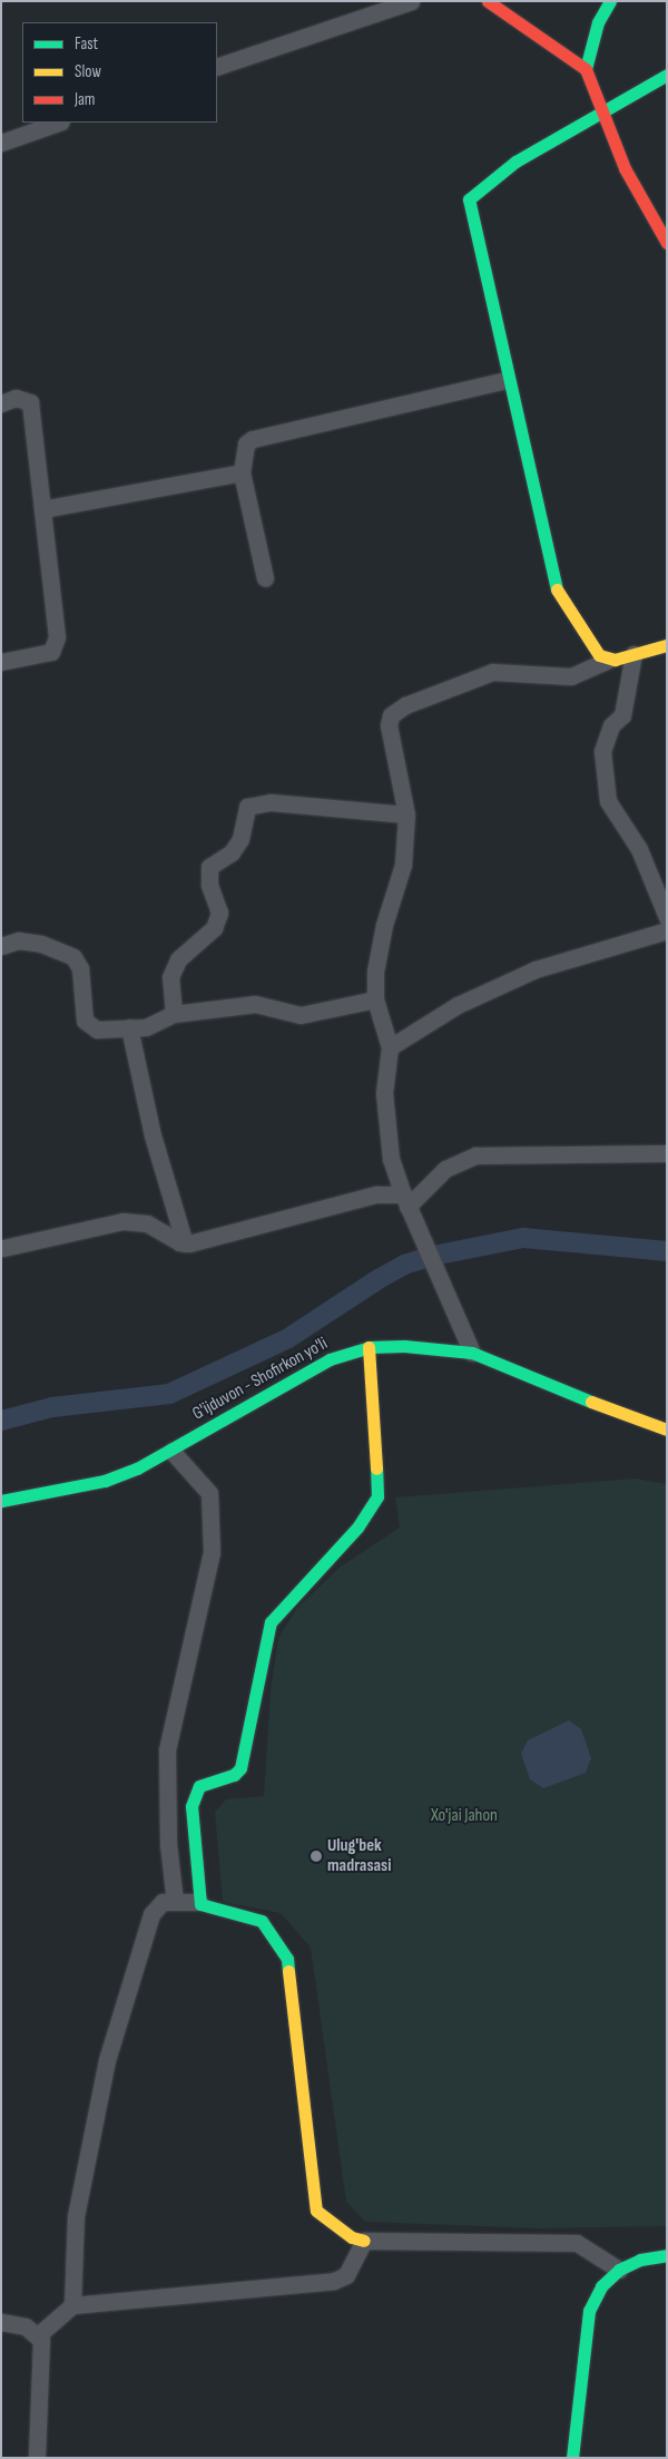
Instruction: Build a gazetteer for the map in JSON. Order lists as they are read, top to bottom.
{
  "streets": {
    "street": ["G'ijduvon - Shofirkon yo'li"]
  },
  "parks": ["Xo'jai Jahon"],
  "places": ["Ulug'bek madrasasi"],
  "legend": ["Fast", "Slow", "Jam"]
}
